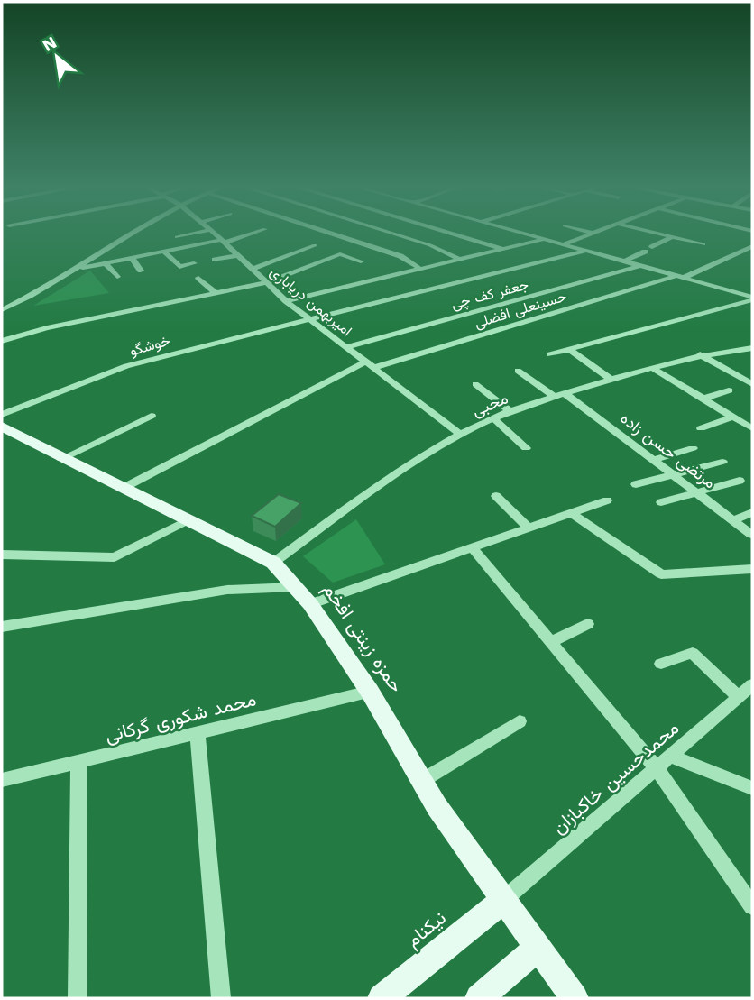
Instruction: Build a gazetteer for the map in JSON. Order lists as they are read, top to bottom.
{
  "streets": {
    "main road": ["حمزه زینتی افخم", "نیکنام"],
    "street": [
      "جعفر کف چی",
      "امیربهمن دریاباری",
      "حسینعلی افضلی",
      "خوشگو",
      "محبی",
      "مرتضی حسن زاده",
      "محمد شکوری گرکانی",
      "محمدحسین خاکبازان"
    ]
  },
  "crossings": [
    ["جعفر کف چی", "امیربهمن دریاباری"],
    ["امیربهمن دریاباری", "حسینعلی افضلی"],
    ["امیربهمن دریاباری", "خوشگو"],
    ["امیربهمن دریاباری", "محبی"],
    ["محبی", "مرتضی حسن زاده"],
    ["محبی", "حمزه زینتی افخم"],
    ["حمزه زینتی افخم", "محمد شکوری گرکانی"],
    ["حمزه زینتی افخم", "محمدحسین خاکبازان"],
    ["حمزه زینتی افخم", "نیکنام"],
    ["محمدحسین خاکبازان", "نیکنام"]
  ],
  "north": "top left"
}
